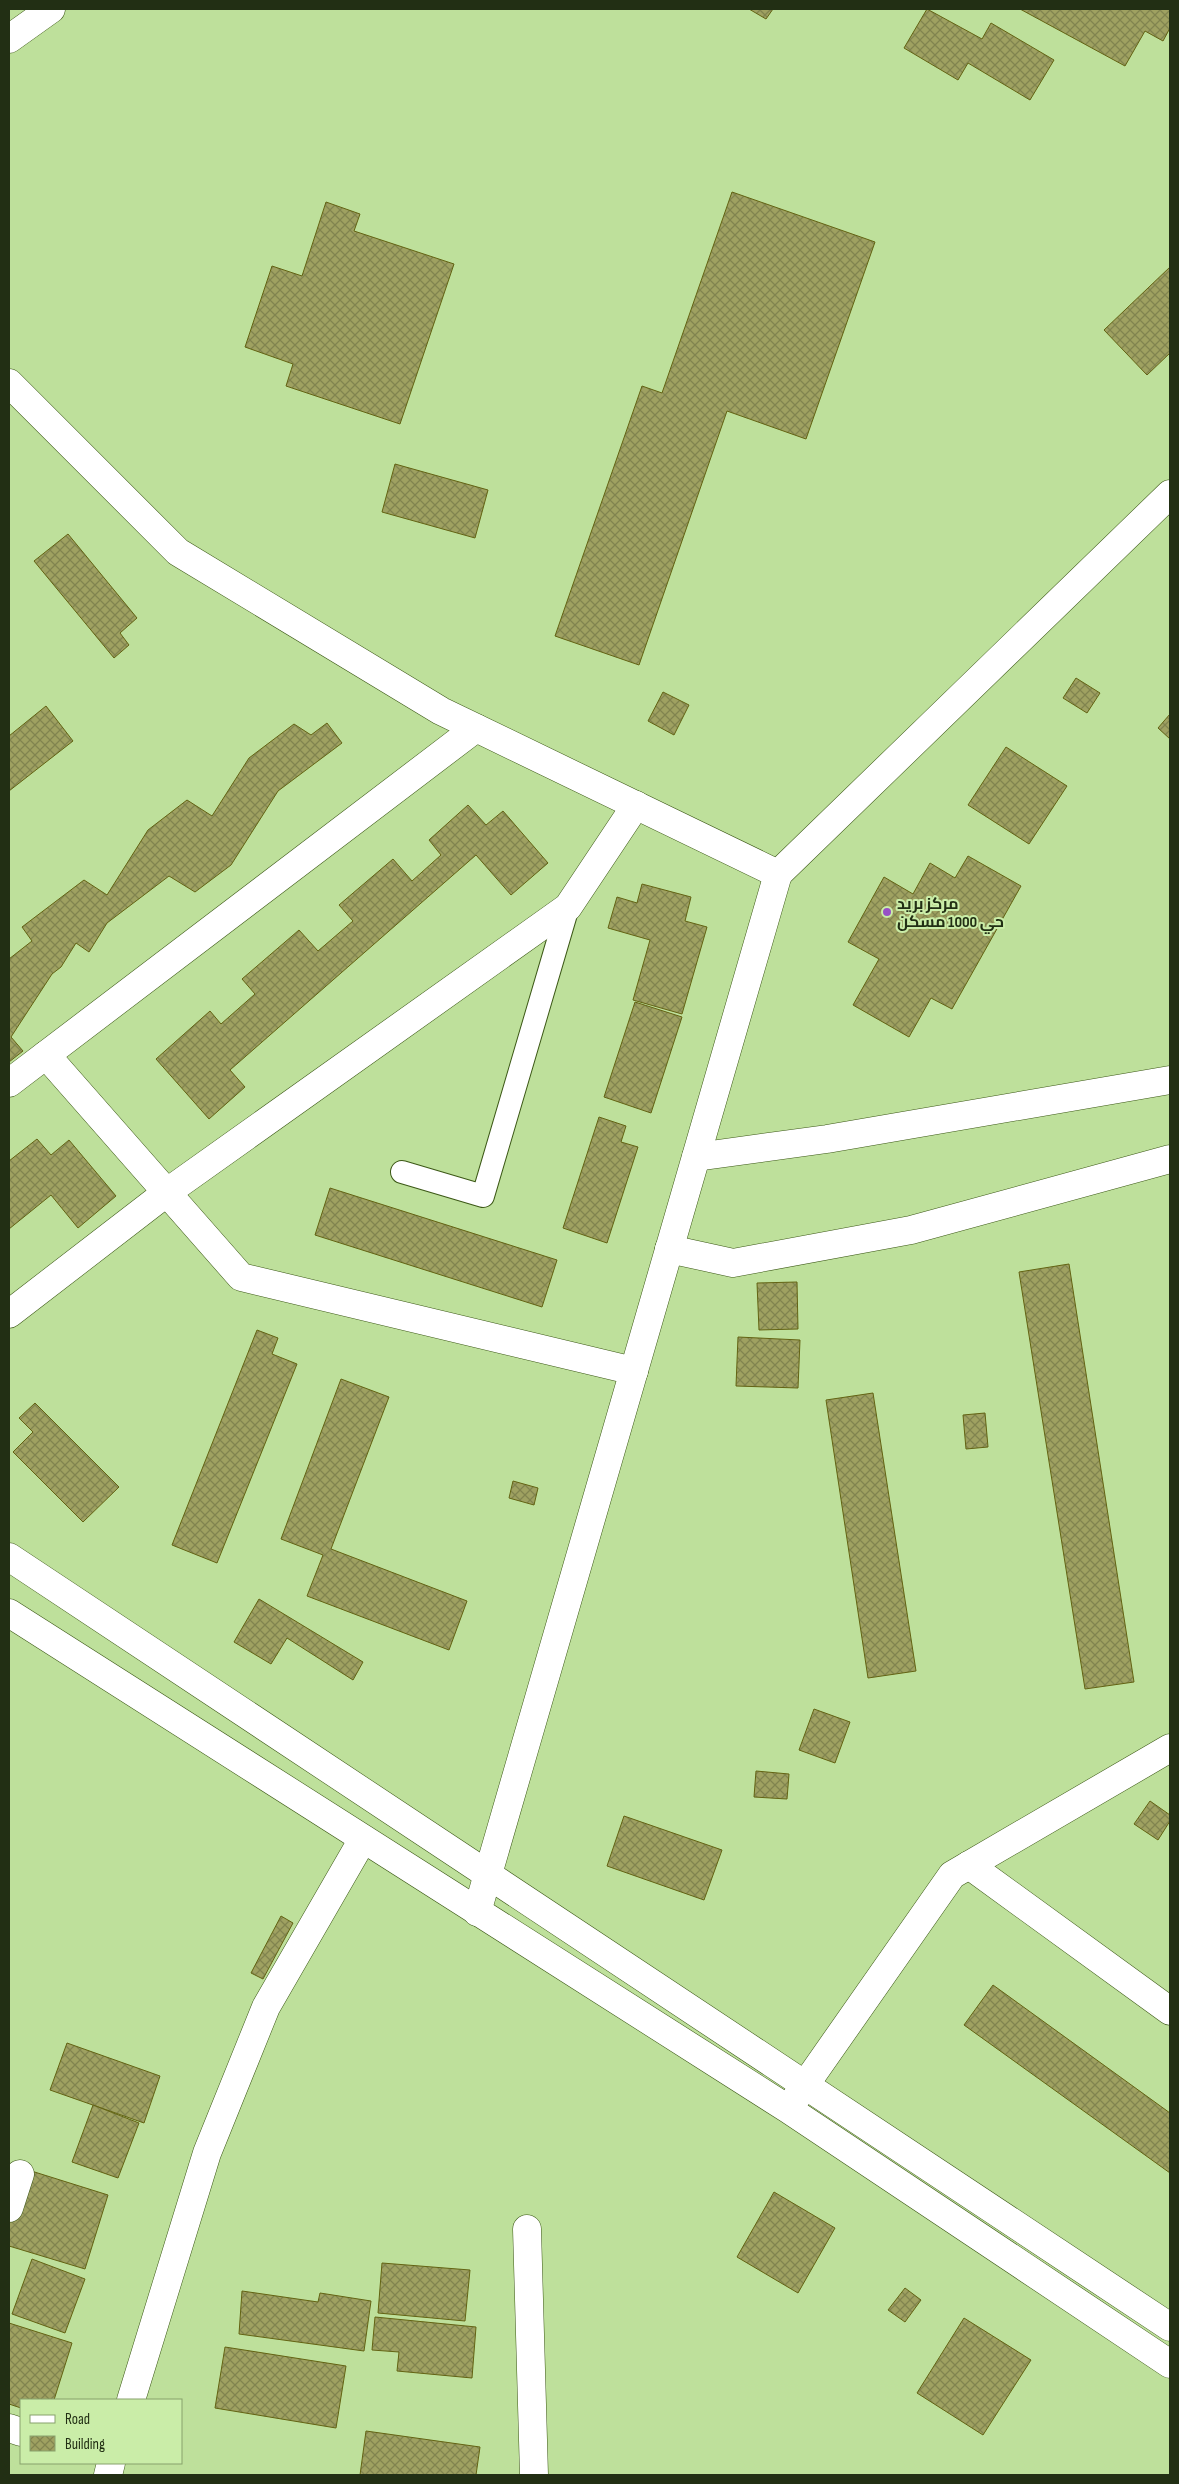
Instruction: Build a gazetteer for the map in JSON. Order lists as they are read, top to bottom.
{
  "places": ["مركز بريد حي 1000 مسكن"],
  "legend": ["Road", "Building"]
}
